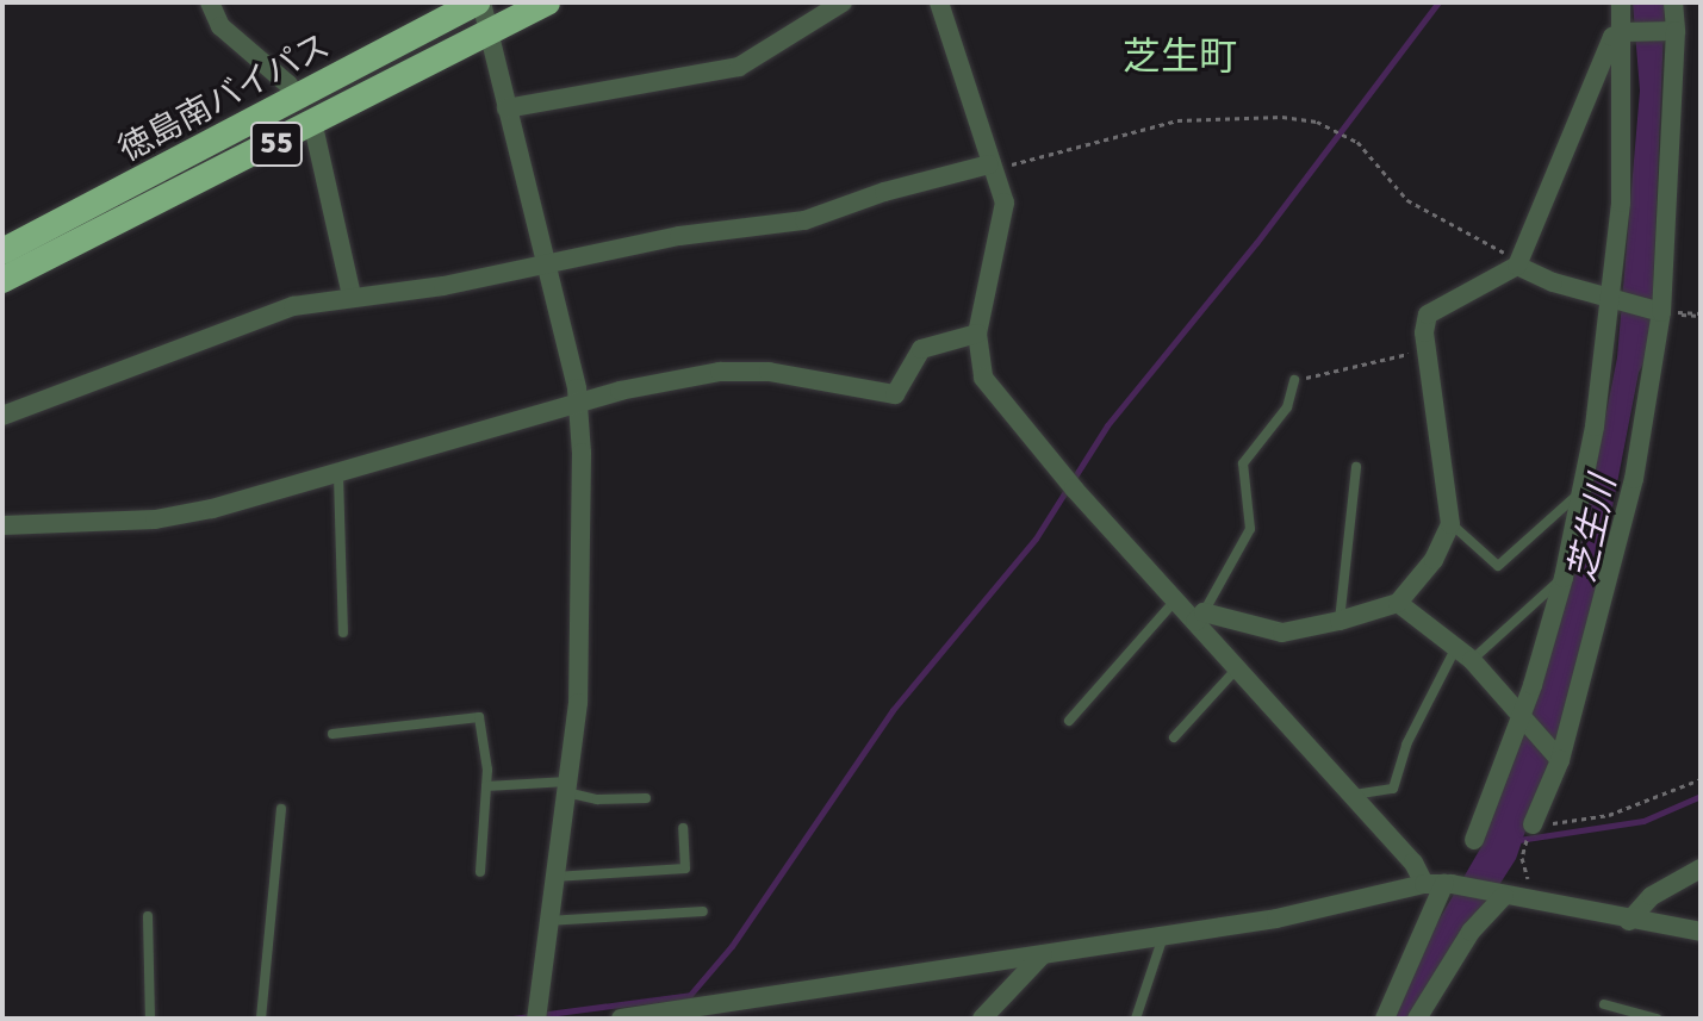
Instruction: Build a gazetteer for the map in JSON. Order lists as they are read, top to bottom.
{
  "streets": {
    "highway": ["徳島南バイパス", "55"]
  },
  "districts": ["芝生町"],
  "water": ["芝生川"]
}
